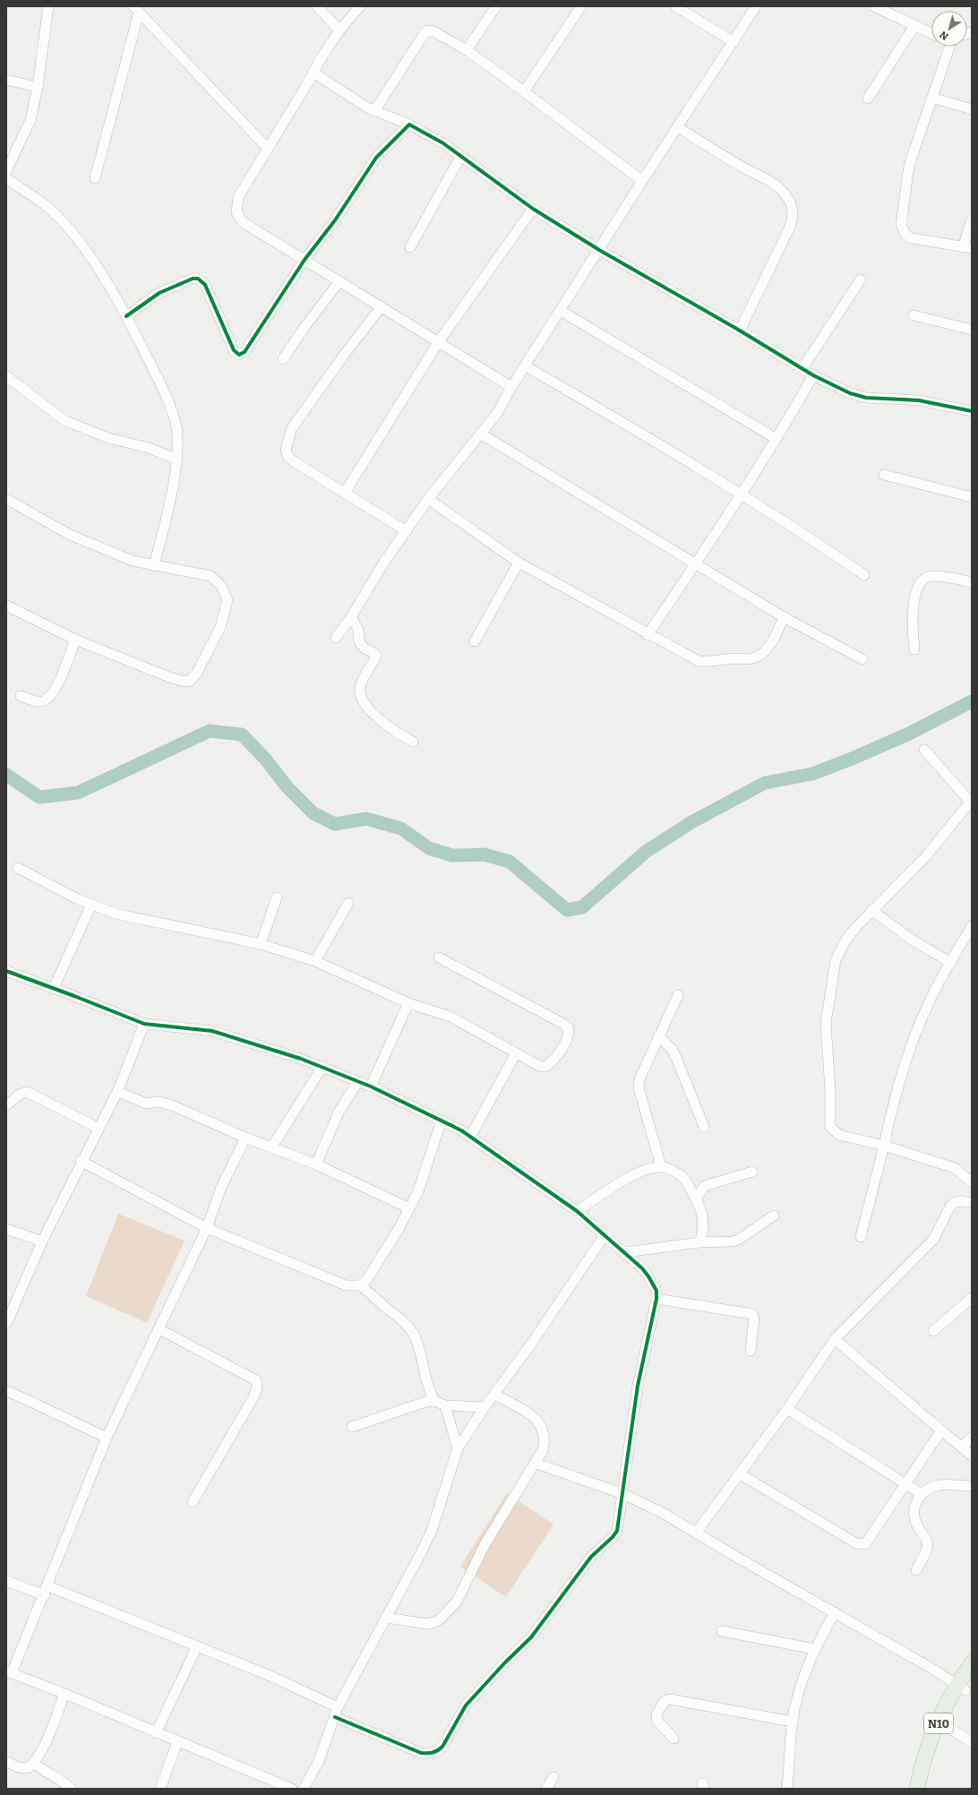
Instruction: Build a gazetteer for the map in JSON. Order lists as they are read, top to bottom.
{
  "streets": {
    "highway": ["N10"]
  },
  "north": "bottom left"
}
